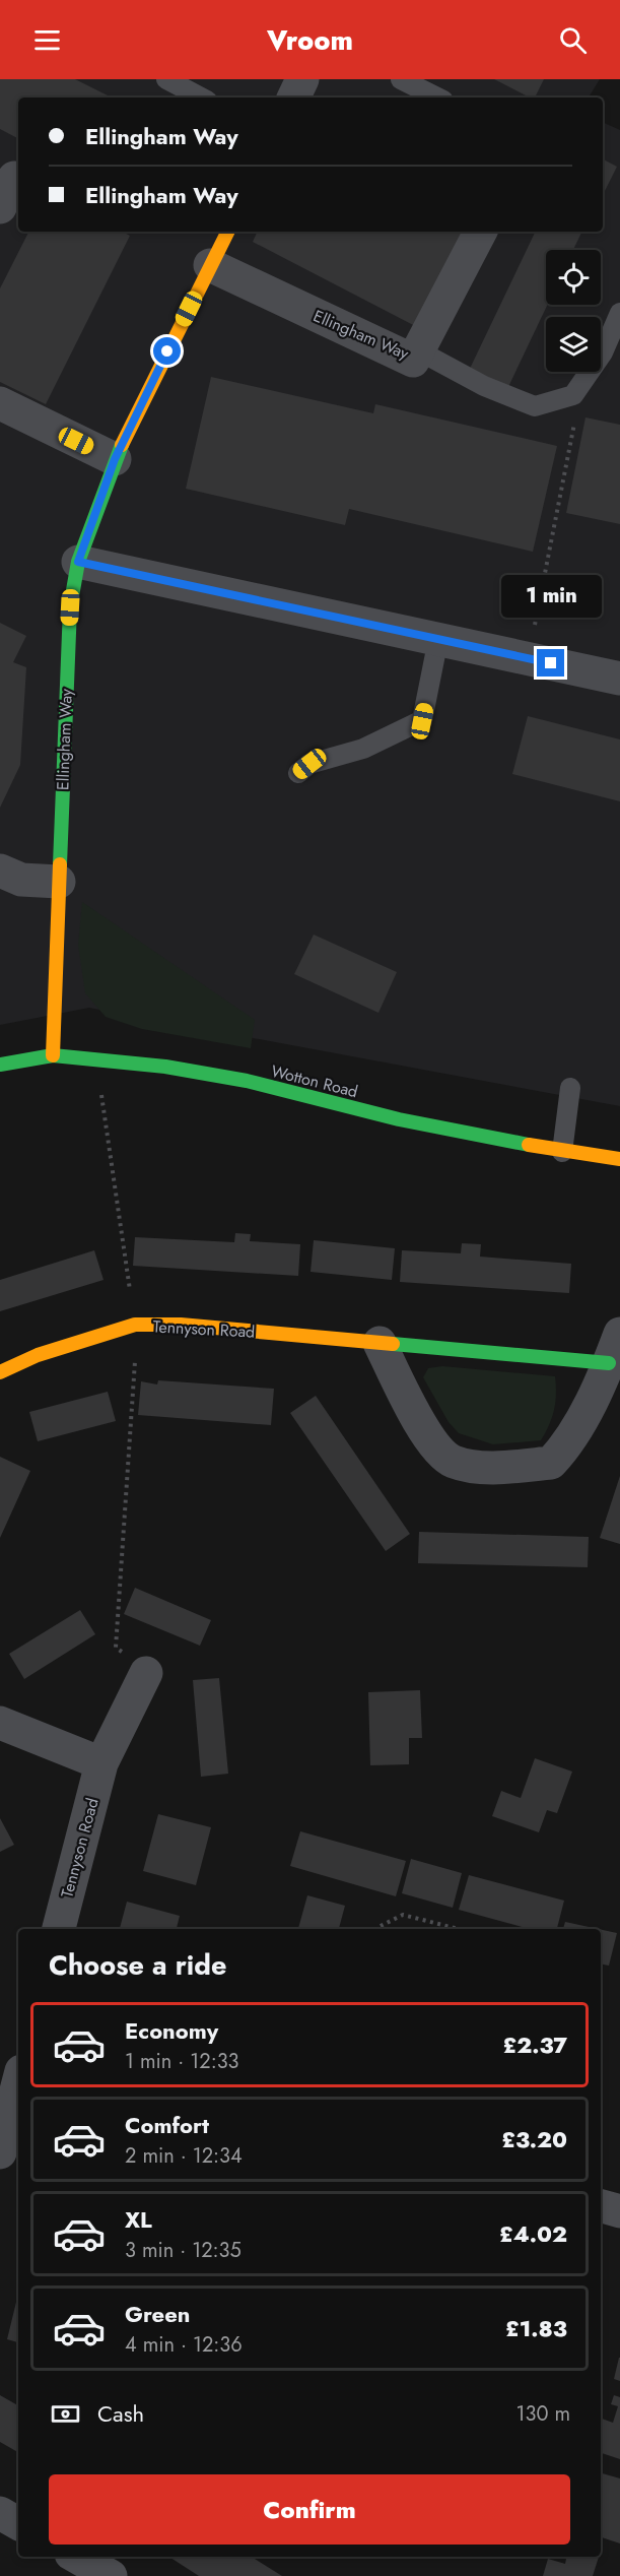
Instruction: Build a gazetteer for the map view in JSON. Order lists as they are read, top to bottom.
{
  "streets": {
    "street": ["Ellingham Way", "Wotton Road", "Tennyson Road"]
  },
  "crossings": [
    ["Ellingham Way", "Wotton Road"]
  ],
  "page": {
    "header": "Vroom",
    "banner": ["Ellingham Way", "Ellingham Way"],
    "bubble": "1 min",
    "heading": "Choose a ride",
    "list": [
      {
        "name": "Economy",
        "note": "1 min · 12:33",
        "value": "£2.37"
      },
      {
        "name": "Comfort",
        "note": "2 min · 12:34",
        "value": "£3.20"
      },
      {
        "name": "XL",
        "note": "3 min · 12:35",
        "value": "£4.02"
      },
      {
        "name": "Green",
        "note": "4 min · 12:36",
        "value": "£1.83"
      }
    ],
    "pay": ["Cash", "130 m"],
    "buttons": "Confirm"
  }
}
